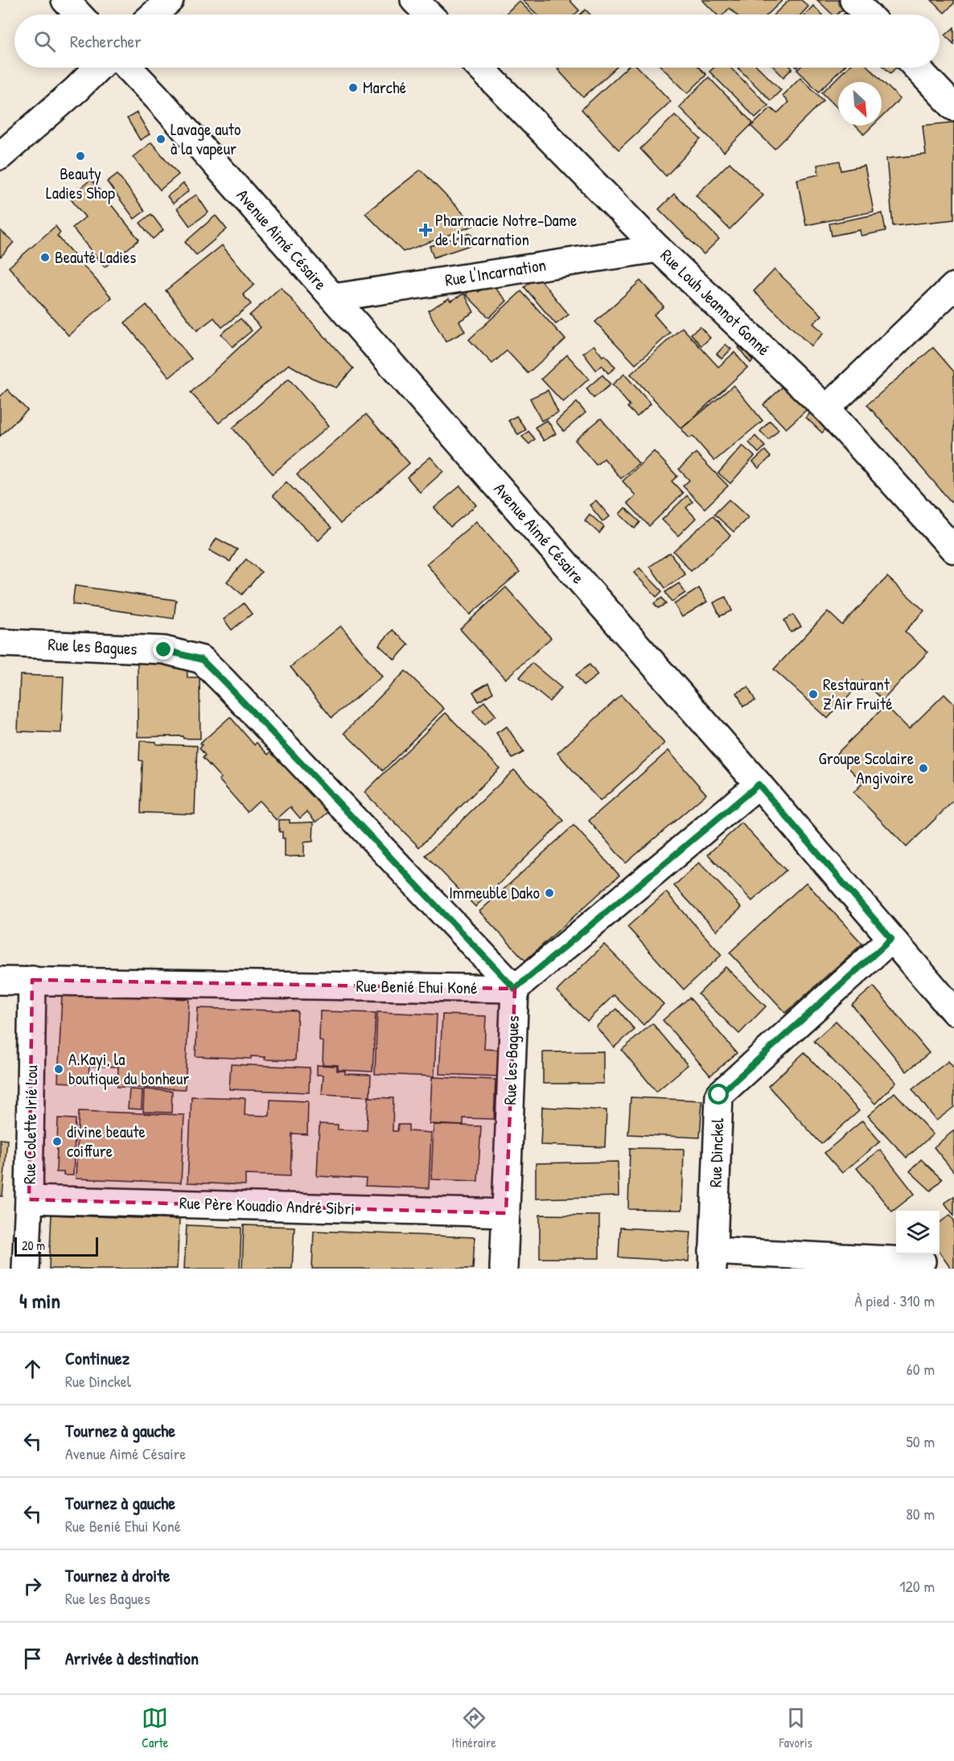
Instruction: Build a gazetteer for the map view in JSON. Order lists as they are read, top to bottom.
{
  "streets": {
    "street": [
      "Avenue Aimé Césaire",
      "Rue l'Incarnation",
      "Rue Louh Jeannot Gonné",
      "Rue les Bagues",
      "Rue Benié Ehui Koné",
      "Rue Colette Irié Lou",
      "Rue Dinckel",
      "Rue Père Kouadio André Sibri"
    ]
  },
  "crossings": [
    ["Avenue Aimé Césaire", "Rue l'Incarnation"],
    ["Avenue Aimé Césaire", "Rue Dinckel"],
    ["Rue l'Incarnation", "Rue Louh Jeannot Gonné"],
    ["Rue les Bagues", "Rue Benié Ehui Koné"],
    ["Rue les Bagues", "Rue Père Kouadio André Sibri"],
    ["Rue Benié Ehui Koné", "Rue Colette Irié Lou"],
    ["Rue Colette Irié Lou", "Rue Père Kouadio André Sibri"]
  ],
  "places": {
    "other": [
      "Marché",
      "Lavage auto à la vapeur",
      "Beauty Ladies Shop",
      "Beauté Ladies",
      "Restaurant Z'Air Fruité",
      "Groupe Scolaire Angivoire",
      "Immeuble Dako",
      "A.Kayi, la boutique du bonheur",
      "divine beaute coiffure"
    ],
    "health": ["Pharmacie Notre-Dame de l'Incarnation"]
  },
  "scale_bar": "20 m",
  "north": "bottom right",
  "page": {
    "search": "Rechercher",
    "scale": "20 m",
    "heading": ["4 min", "À pied · 310 m"],
    "list": [
      ["Continuez", "Rue Dinckel", "60 m"],
      ["Tournez à gauche", "Avenue Aimé Césaire", "50 m"],
      ["Tournez à gauche", "Rue Benié Ehui Koné", "80 m"],
      ["Tournez à droite", "Rue les Bagues", "120 m"],
      "Arrivée à destination"
    ],
    "nav": ["Carte", "Itinéraire", "Favoris"]
  }
}
